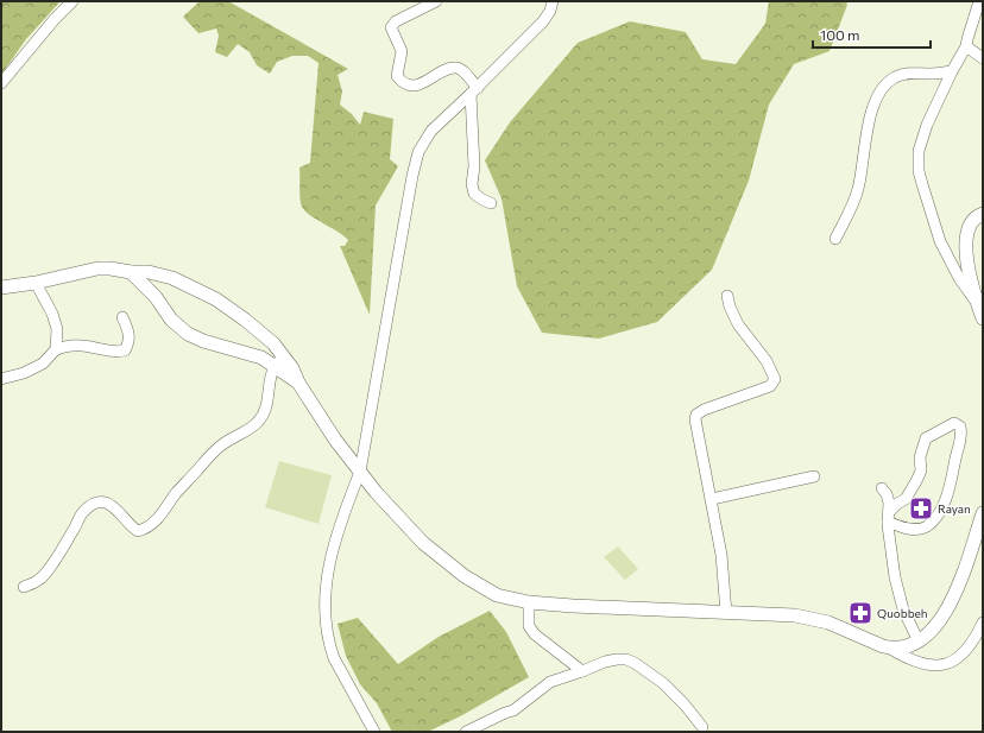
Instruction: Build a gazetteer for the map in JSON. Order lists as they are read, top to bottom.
{
  "places": {
    "pharmacy": ["Rayan", "Quobbeh"]
  },
  "scale_bar": "100 m"
}
